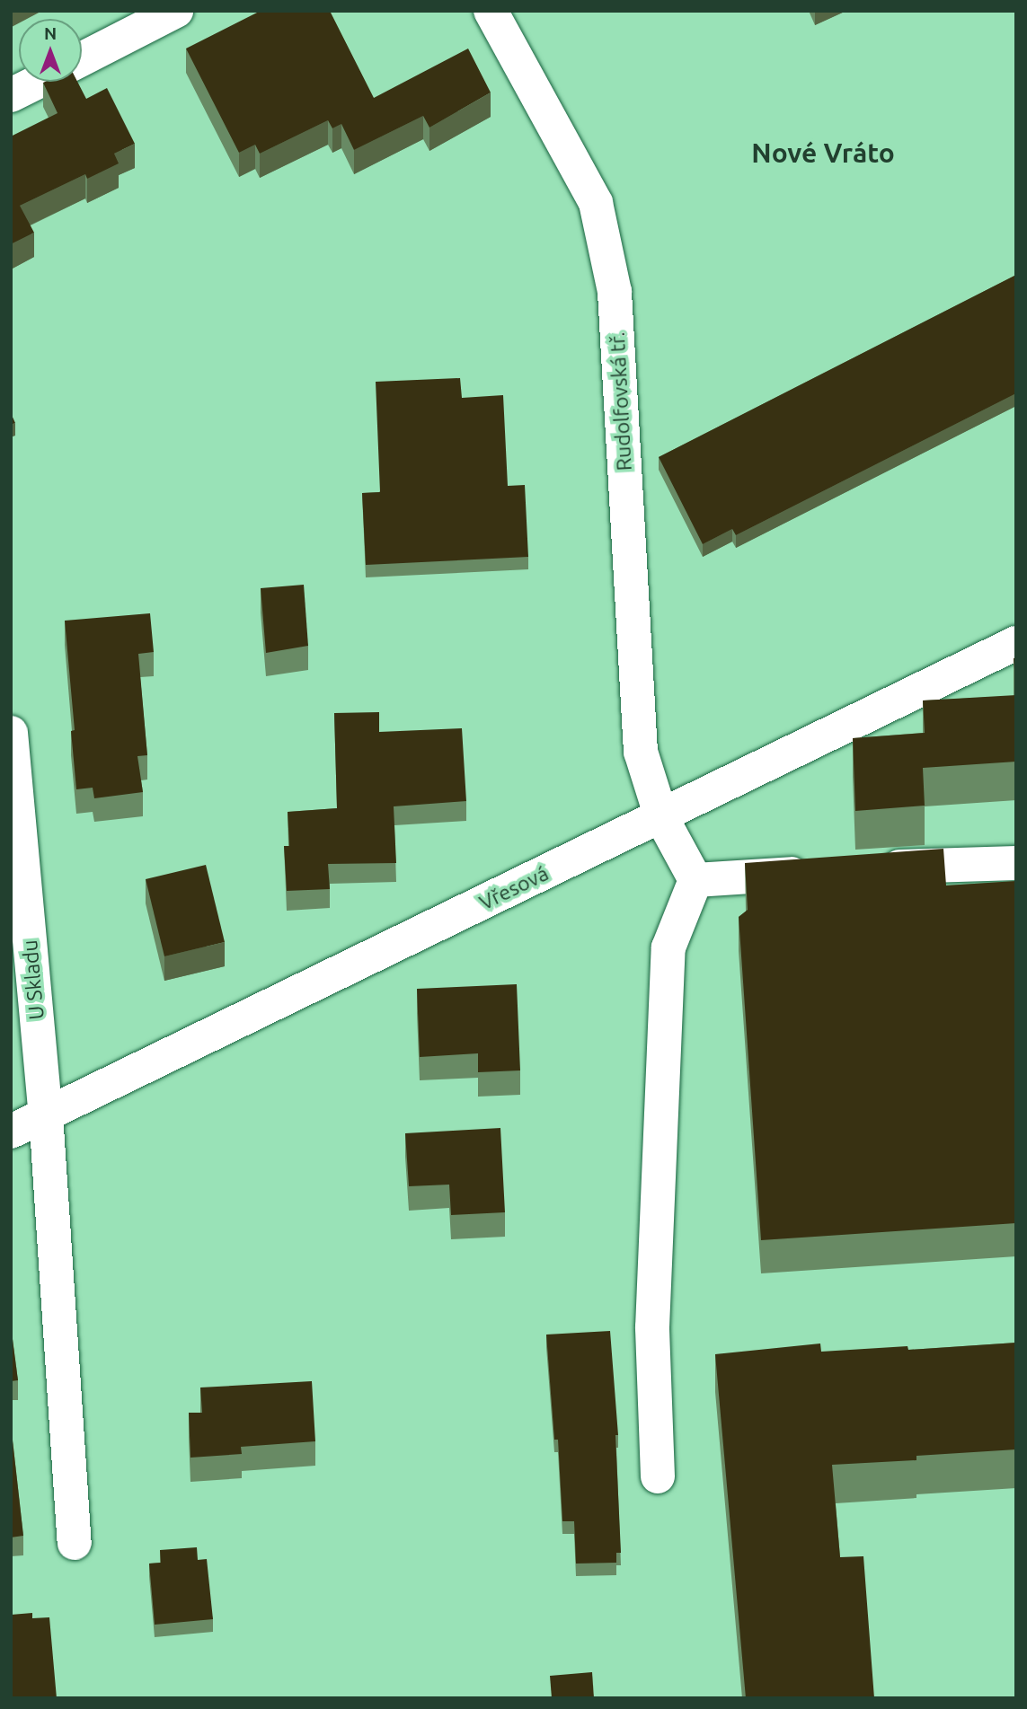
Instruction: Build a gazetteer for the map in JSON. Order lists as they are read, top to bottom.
{
  "streets": {
    "street": ["Rudolfovská tř.", "Vřesová", "U Skladu"]
  },
  "crossings": [
    ["Rudolfovská tř.", "Vřesová"],
    ["Vřesová", "U Skladu"]
  ],
  "districts": ["Nové Vráto"],
  "north": "top"
}
